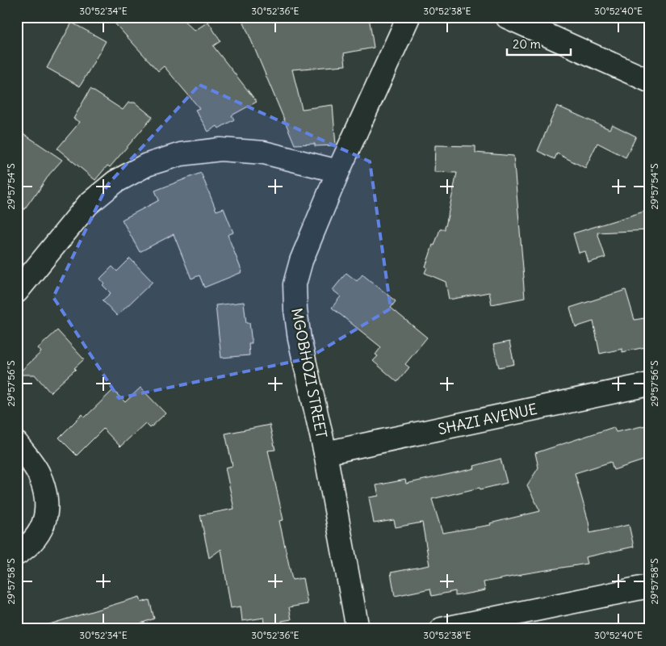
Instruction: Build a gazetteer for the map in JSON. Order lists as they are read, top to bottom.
{
  "streets": {
    "street": ["MGOBHOZI STREET", "SHAZI AVENUE"]
  },
  "crossings": [
    ["MGOBHOZI STREET", "SHAZI AVENUE"]
  ],
  "scale_bar": "20 m",
  "coordinates": [
    "30°52'34\"E",
    "30°52'36\"E",
    "30°52'38\"E",
    "30°52'40\"E",
    "29°57'54\"S",
    "29°57'56\"S",
    "29°57'58\"S"
  ]
}
